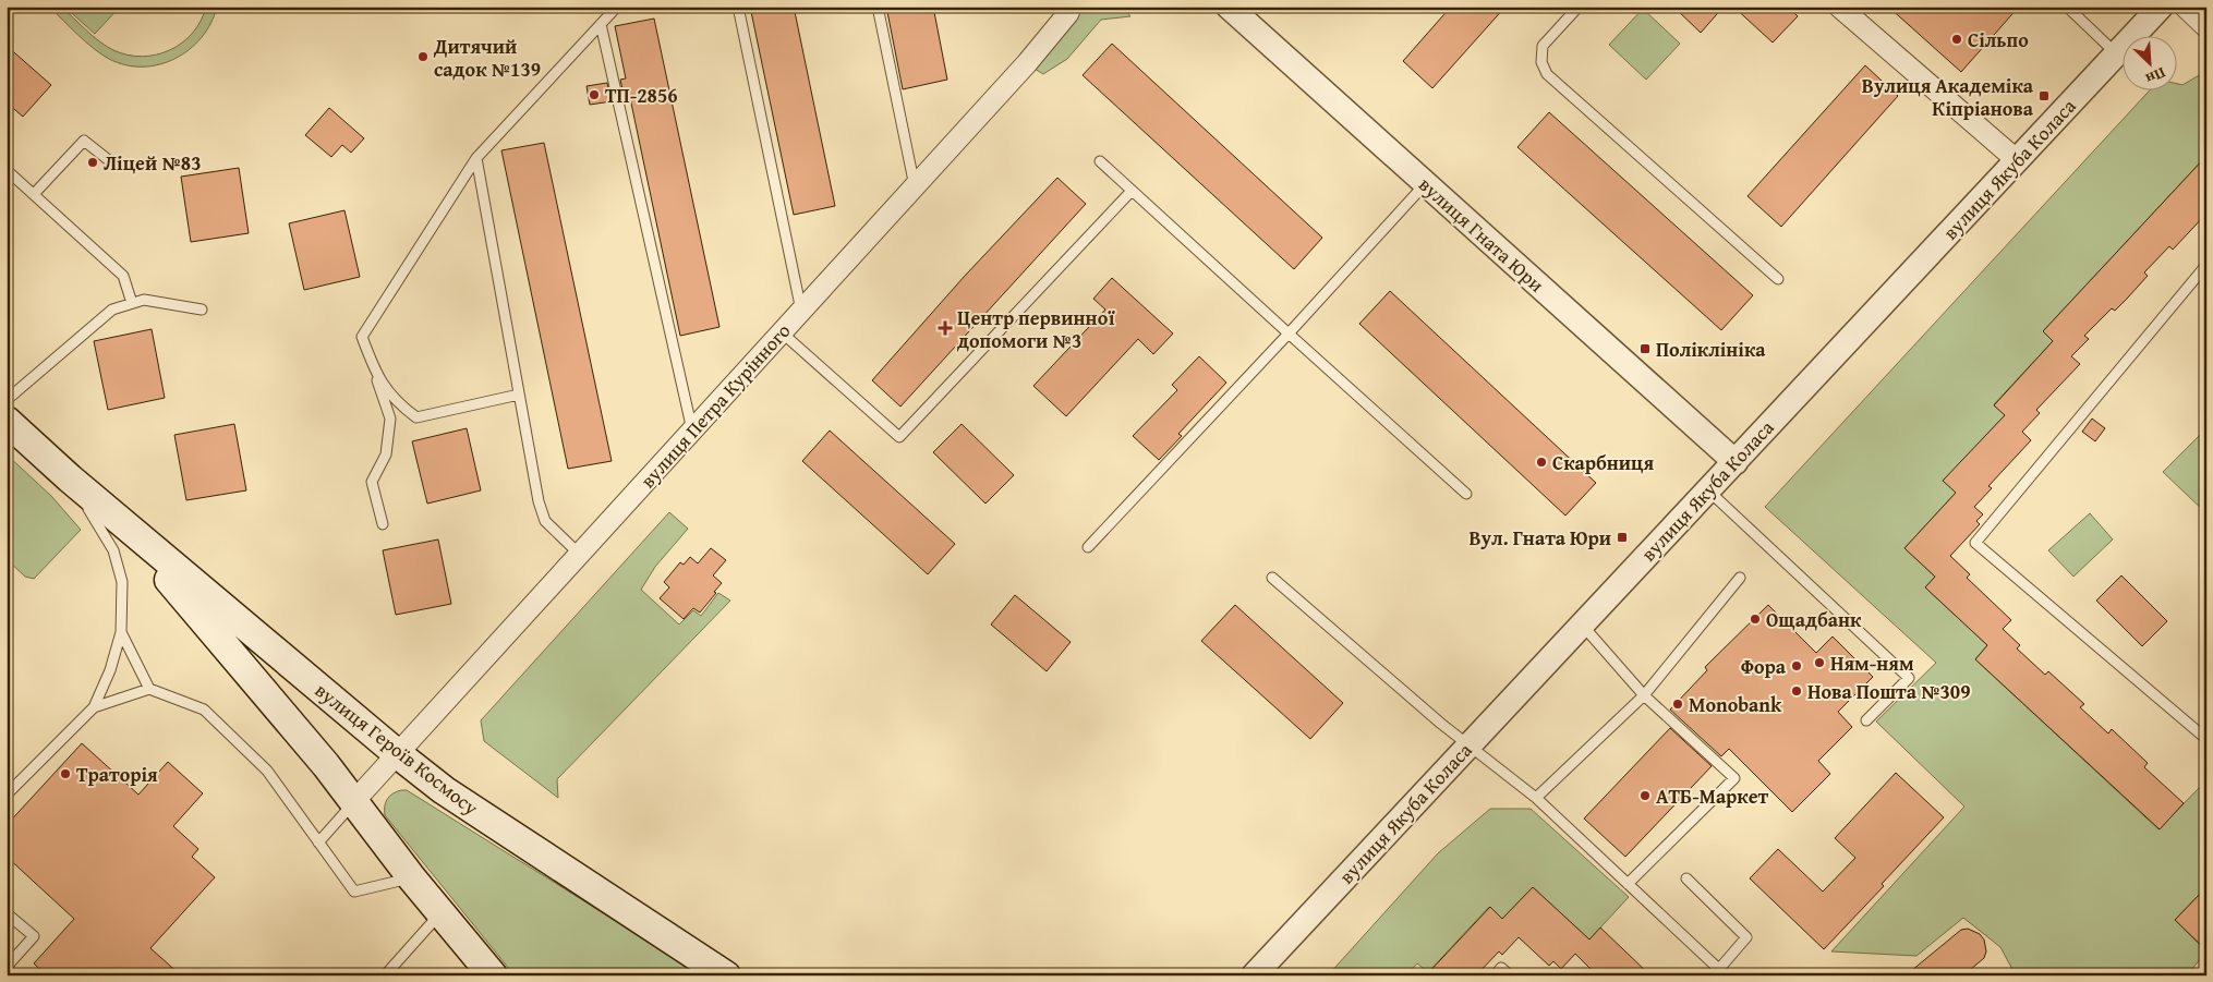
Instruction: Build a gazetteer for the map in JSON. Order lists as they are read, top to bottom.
{
  "streets": {
    "main road": ["вулиця Героїв Космосу"],
    "street": ["вулиця Якуба Коласа", "вулиця Гната Юри", "вулиця Петра Курінного"]
  },
  "crossings": [
    ["вулиця Якуба Коласа", "вулиця Гната Юри"],
    ["вулиця Петра Курінного", "вулиця Героїв Космосу"]
  ],
  "places": {
    "other": [
      "Сільпо",
      "Дитячий садок №139",
      "ТП-2856",
      "Ліцей №83",
      "Скарбниця",
      "Ощадбанк",
      "Ням-ням",
      "Фора",
      "Нова Пошта №309",
      "Monobank",
      "Траторія",
      "АТБ-Маркет"
    ],
    "transit": ["Вулиця Академіка Кіпріанова", "Поліклініка", "Вул. Гната Юри"],
    "health": ["Центр первинної допомоги №3"]
  },
  "north": "bottom right"
}
